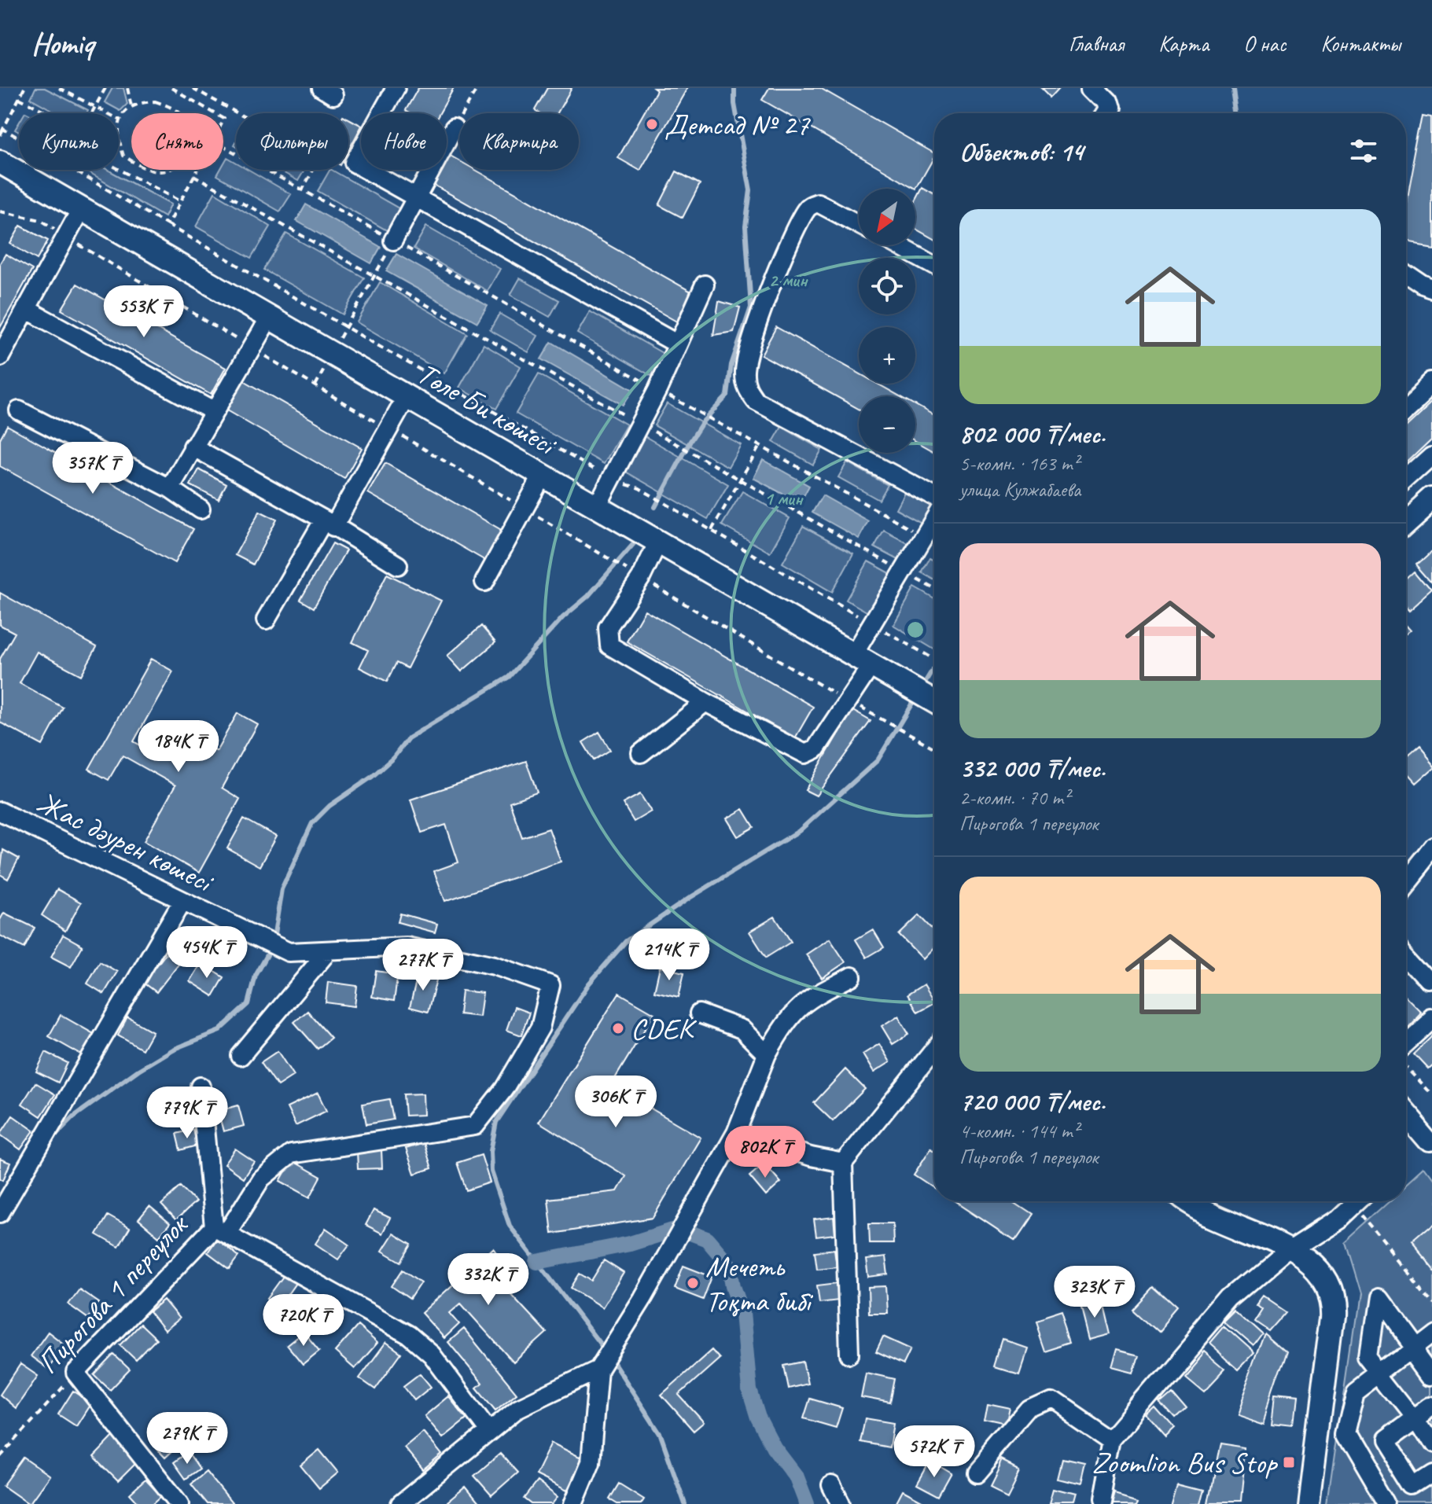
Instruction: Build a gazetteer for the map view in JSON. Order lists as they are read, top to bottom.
{
  "streets": {
    "main road": ["Төле Би көшесі"],
    "street": ["Жас дәурен көшесі", "Пирогова 1 переулок"]
  },
  "crossings": [
    ["Жас дәурен көшесі", "Пирогова 1 переулок"]
  ],
  "places": {
    "other": ["Детсад № 27", "CDEK", "Мечеть Тоқта бибі"],
    "transit": ["Zoomlion Bus Stop"]
  },
  "north": "bottom left",
  "page": {
    "header": "Homiq",
    "nav": [
      "Главная",
      "Карта",
      "О нас",
      "Контакты"
    ],
    "chip": [
      "Купить",
      "Снять",
      "Фильтры",
      "Новое",
      "Квартира"
    ],
    "heading": "Объектов: 14",
    "map_buttons": ["+", "−"],
    "list": [
      {
        "name": "802 000 ₸/мес.",
        "note": "5-комн. · 163 m² · улица Кулжабаева"
      },
      {
        "name": "332 000 ₸/мес.",
        "note": "2-комн. · 70 m² · Пирогова 1 переулок"
      },
      {
        "name": "720 000 ₸/мес.",
        "note": "4-комн. · 144 m² · Пирогова 1 переулок"
      }
    ],
    "price": [
      "553K ₸",
      "357K ₸",
      "184K ₸",
      "454K ₸",
      "214K ₸",
      "277K ₸",
      "306K ₸",
      "779K ₸",
      "802K ₸",
      "332K ₸",
      "323K ₸",
      "720K ₸",
      "279K ₸",
      "572K ₸"
    ]
  },
  "rings": ["2 мин", "1 мин"]
}
